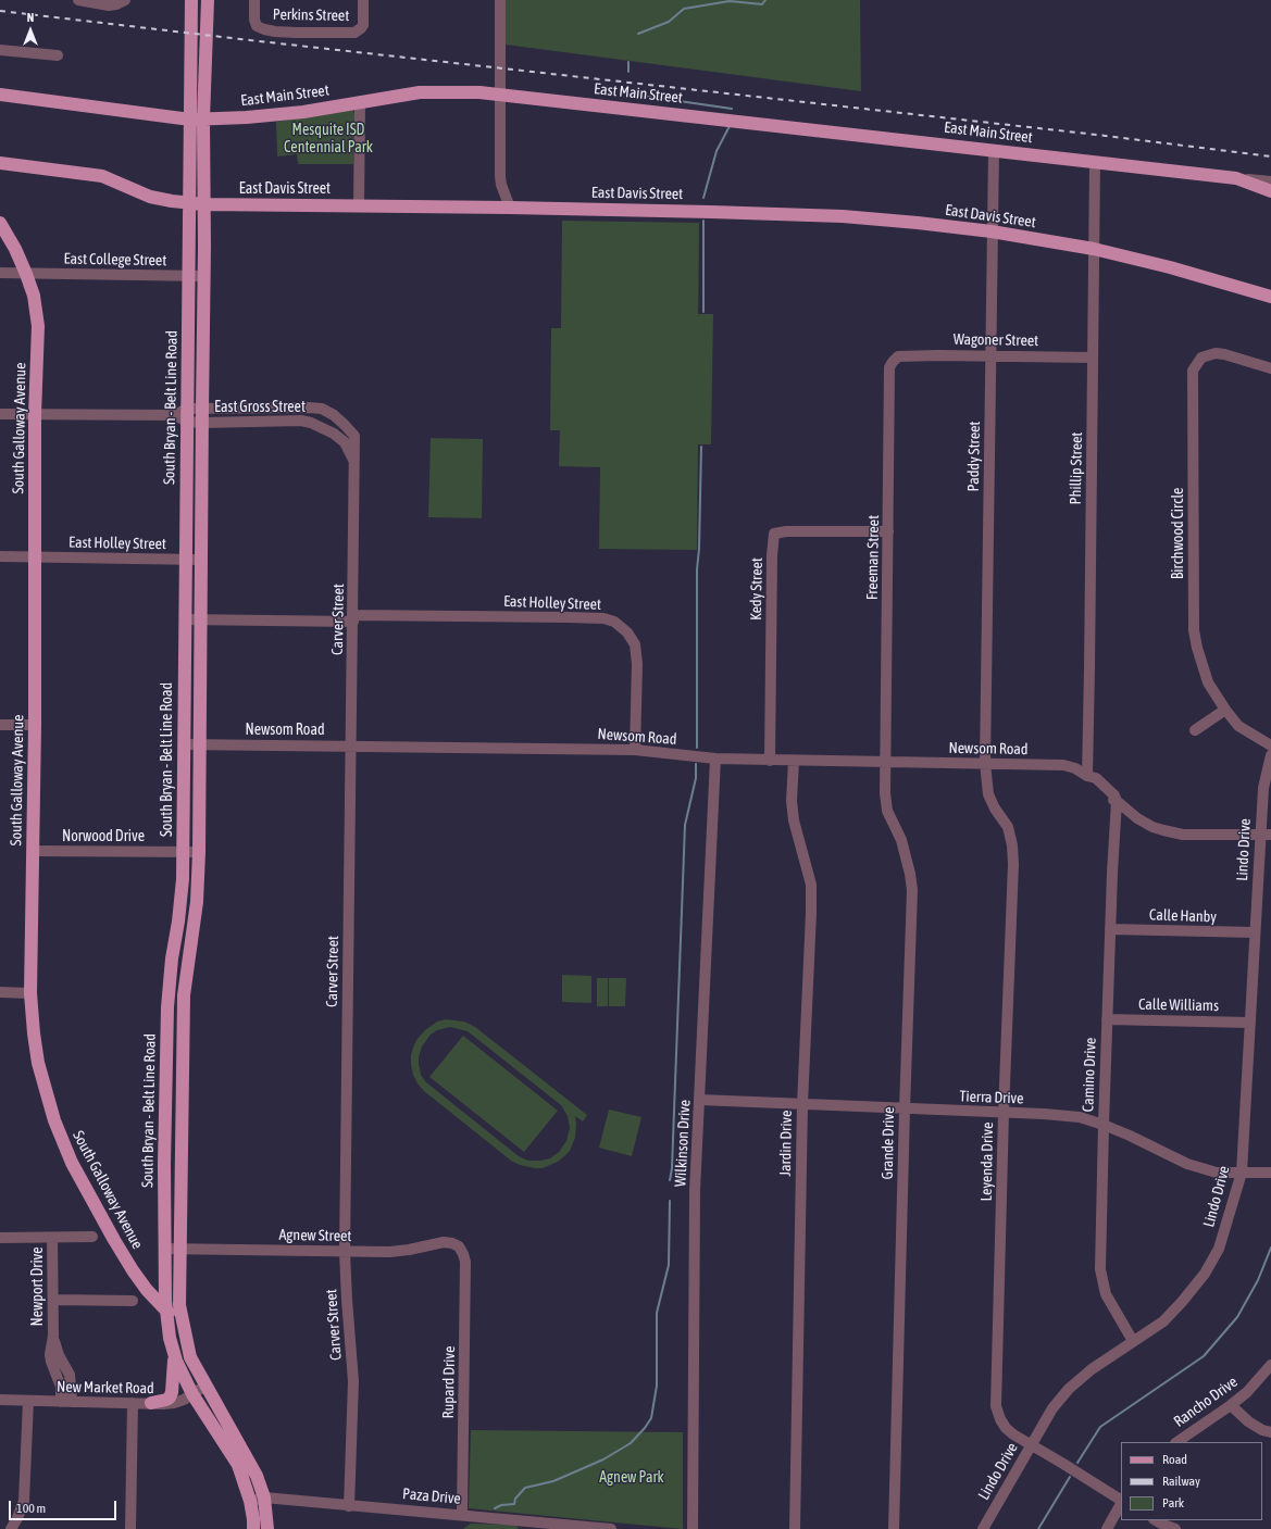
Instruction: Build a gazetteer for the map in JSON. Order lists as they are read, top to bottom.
{
  "streets": {
    "main road": [
      "East Main Street",
      "East Davis Street",
      "South Bryan - Belt Line Road",
      "South Galloway Avenue"
    ],
    "street": [
      "Perkins Street",
      "East College Street",
      "Wagoner Street",
      "East Gross Street",
      "Paddy Street",
      "Phillip Street",
      "Birchwood Circle",
      "East Holley Street",
      "Freeman Street",
      "Kedy Street",
      "Carver Street",
      "Newsom Road",
      "Norwood Drive",
      "Lindo Drive",
      "Calle Hanby",
      "Calle Williams",
      "Camino Drive",
      "Tierra Drive",
      "Wilkinson Drive",
      "Jardin Drive",
      "Grande Drive",
      "Leyenda Drive",
      "Agnew Street",
      "Newport Drive",
      "Rupard Drive",
      "New Market Road",
      "Rancho Drive",
      "Paza Drive"
    ]
  },
  "crossings": [
    ["East Main Street", "South Bryan - Belt Line Road"],
    ["East Main Street", "Paddy Street"],
    ["East Main Street", "Phillip Street"],
    ["East Davis Street", "South Bryan - Belt Line Road"],
    ["East Davis Street", "Paddy Street"],
    ["East Davis Street", "Phillip Street"],
    ["East College Street", "South Bryan - Belt Line Road"],
    ["East College Street", "South Galloway Avenue"],
    ["Wagoner Street", "Paddy Street"],
    ["Wagoner Street", "Phillip Street"],
    ["Wagoner Street", "Freeman Street"],
    ["South Bryan - Belt Line Road", "East Gross Street"],
    ["South Bryan - Belt Line Road", "South Galloway Avenue"],
    ["South Bryan - Belt Line Road", "East Holley Street"],
    ["South Bryan - Belt Line Road", "Newsom Road"],
    ["South Bryan - Belt Line Road", "Norwood Drive"],
    ["South Bryan - Belt Line Road", "Agnew Street"],
    ["South Bryan - Belt Line Road", "New Market Road"],
    ["South Bryan - Belt Line Road", "Paza Drive"],
    ["East Gross Street", "South Galloway Avenue"],
    ["East Gross Street", "Carver Street"],
    ["South Galloway Avenue", "East Holley Street"],
    ["South Galloway Avenue", "Norwood Drive"],
    ["Paddy Street", "Newsom Road"],
    ["Paddy Street", "Leyenda Drive"],
    ["Phillip Street", "Newsom Road"],
    ["East Holley Street", "Carver Street"],
    ["East Holley Street", "Newsom Road"],
    ["Freeman Street", "Kedy Street"],
    ["Freeman Street", "Newsom Road"],
    ["Freeman Street", "Grande Drive"],
    ["Kedy Street", "Newsom Road"],
    ["Carver Street", "Newsom Road"],
    ["Carver Street", "Agnew Street"],
    ["Carver Street", "Paza Drive"],
    ["Newsom Road", "Lindo Drive"],
    ["Newsom Road", "Camino Drive"],
    ["Newsom Road", "Wilkinson Drive"],
    ["Newsom Road", "Jardin Drive"],
    ["Newsom Road", "Grande Drive"],
    ["Newsom Road", "Leyenda Drive"],
    ["Lindo Drive", "Calle Hanby"],
    ["Lindo Drive", "Calle Williams"],
    ["Lindo Drive", "Camino Drive"],
    ["Lindo Drive", "Tierra Drive"],
    ["Lindo Drive", "Leyenda Drive"],
    ["Calle Hanby", "Camino Drive"],
    ["Calle Williams", "Camino Drive"],
    ["Camino Drive", "Tierra Drive"],
    ["Tierra Drive", "Wilkinson Drive"],
    ["Tierra Drive", "Jardin Drive"],
    ["Tierra Drive", "Grande Drive"],
    ["Tierra Drive", "Leyenda Drive"],
    ["Agnew Street", "Rupard Drive"],
    ["Newport Drive", "New Market Road"],
    ["Rupard Drive", "Paza Drive"]
  ],
  "parks": ["Mesquite ISD Centennial Park", "Agnew Park"],
  "legend": ["Road", "Railway", "Park"],
  "scale_bar": "100 m",
  "north": "top"
}
